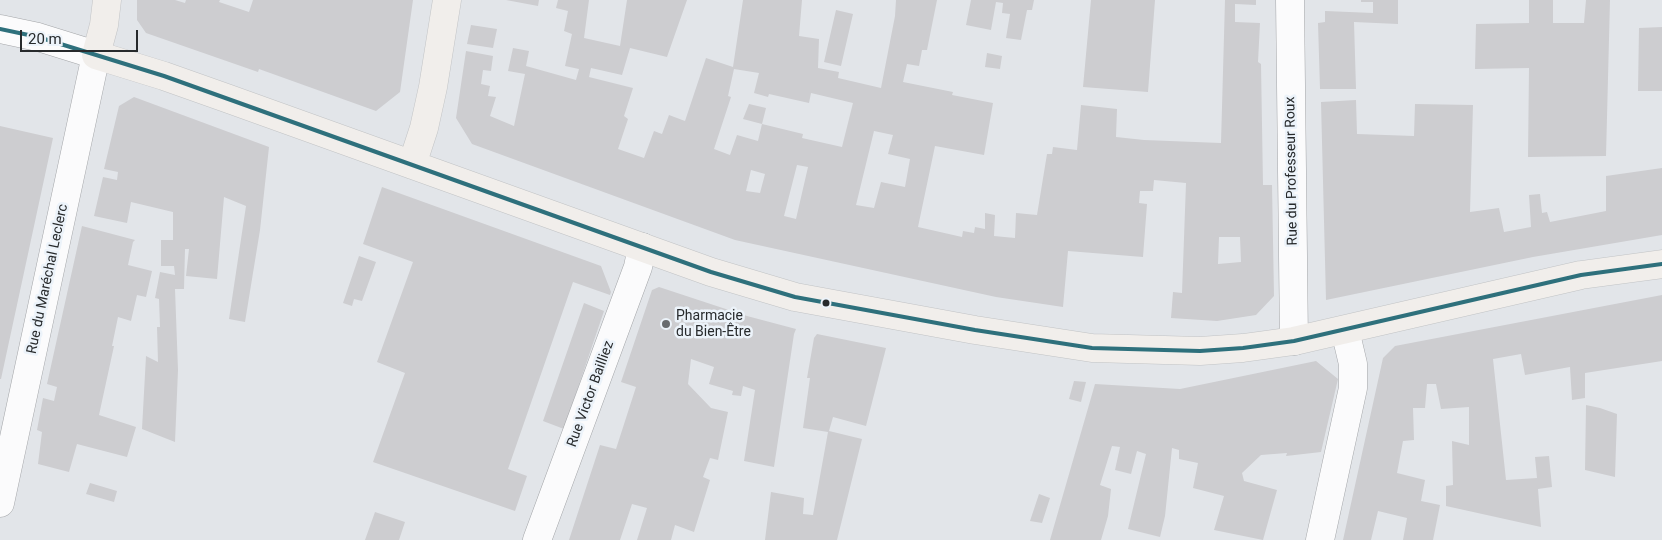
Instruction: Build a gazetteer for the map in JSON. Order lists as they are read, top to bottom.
{
  "streets": {
    "street": ["Rue du Professeur Roux", "Rue du Maréchal Leclerc", "Rue Victor Bailliez"]
  },
  "places": ["Pharmacie du Bien-Être"],
  "scale_bar": "20 m"
}
